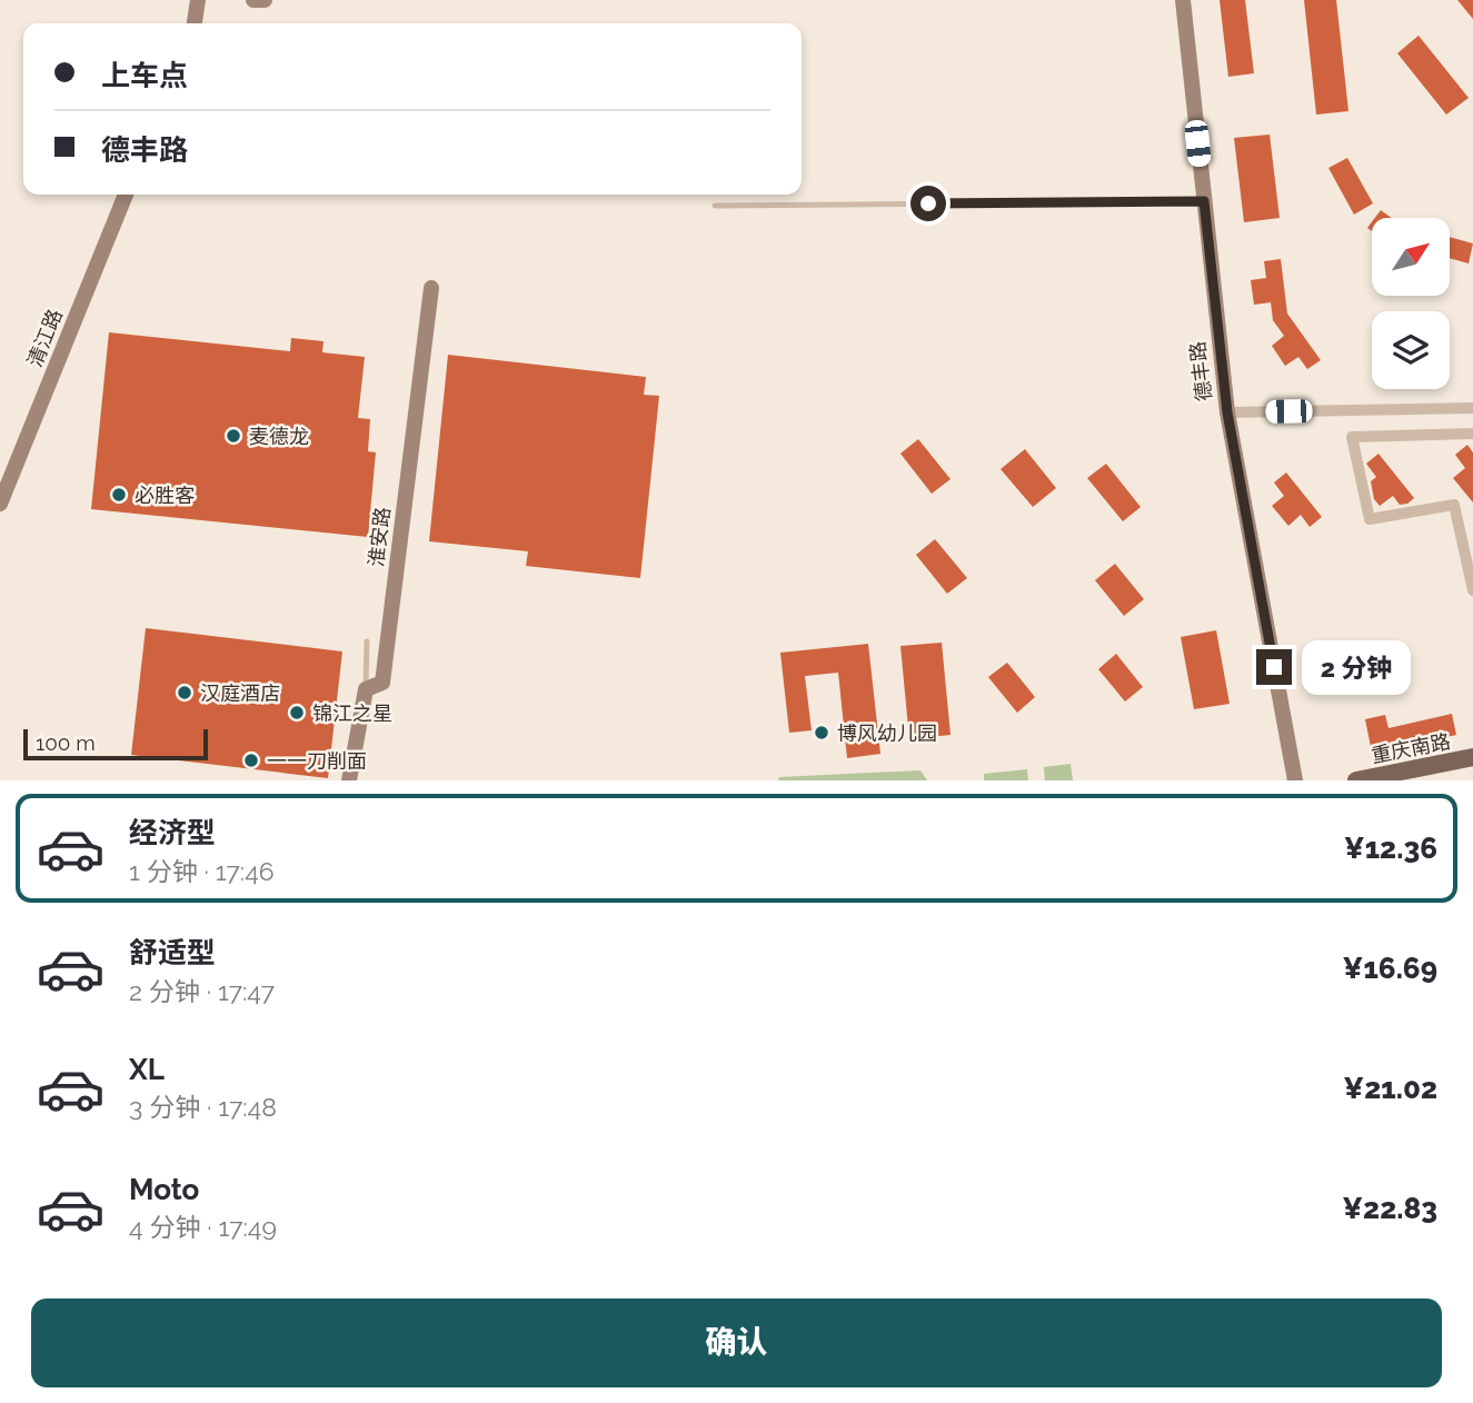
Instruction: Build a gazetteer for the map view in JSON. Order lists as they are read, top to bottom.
{
  "streets": {
    "main road": ["重庆南路"],
    "street": ["清江路", "德丰路", "淮安路"]
  },
  "places": [
    "麦德龙",
    "必胜客",
    "汉庭酒店",
    "锦江之星",
    "博风幼儿园",
    "一一刀削面"
  ],
  "scale_bar": "100 m",
  "north": "top right",
  "page": {
    "banner": ["上车点", "德丰路"],
    "bubble": "2 分钟",
    "scale": "100 m",
    "list": [
      {
        "name": "经济型",
        "note": "1 分钟 · 17:46",
        "value": "¥12.36"
      },
      {
        "name": "舒适型",
        "note": "2 分钟 · 17:47",
        "value": "¥16.69"
      },
      {
        "name": "XL",
        "note": "3 分钟 · 17:48",
        "value": "¥21.02"
      },
      {
        "name": "Moto",
        "note": "4 分钟 · 17:49",
        "value": "¥22.83"
      }
    ],
    "buttons": "确认"
  }
}
